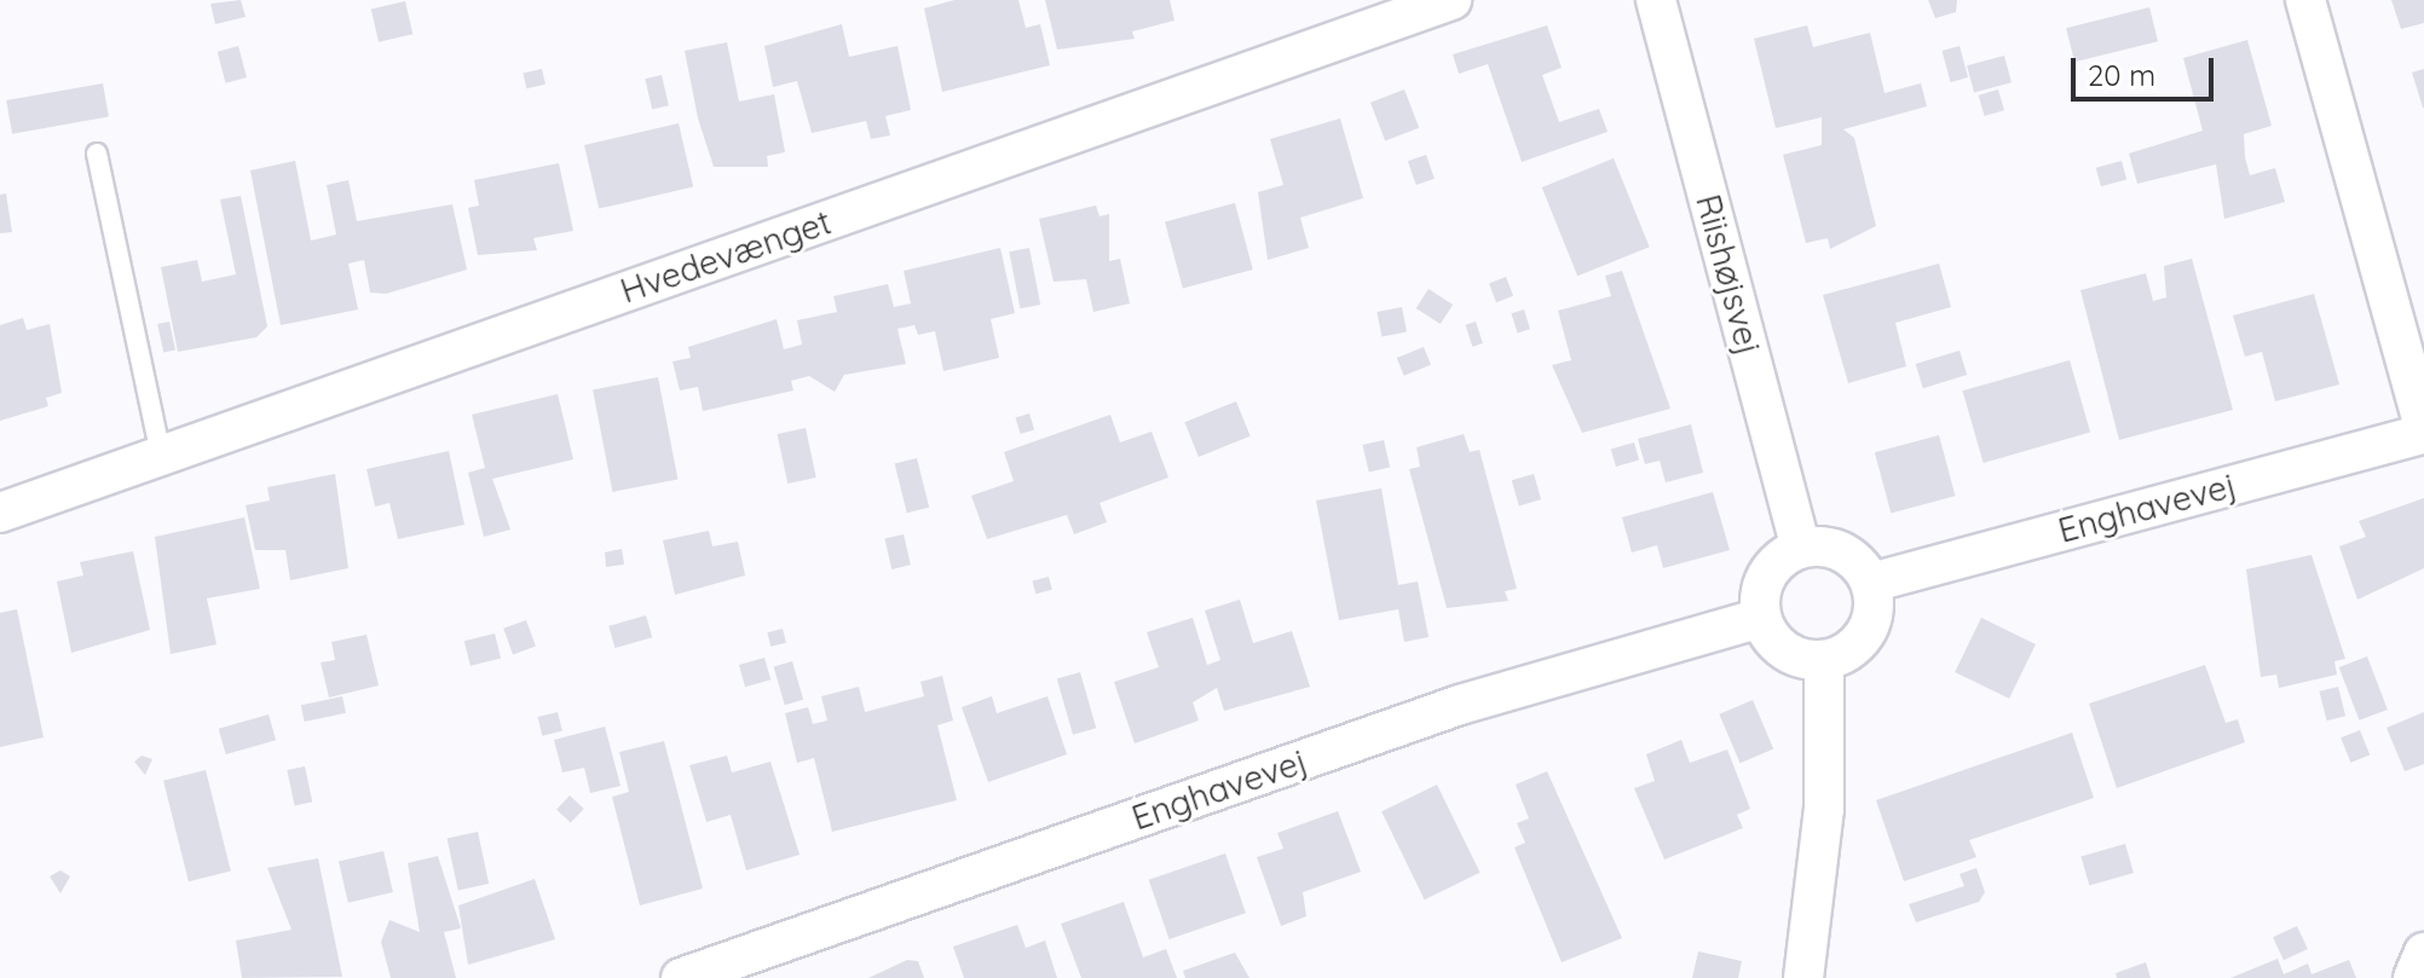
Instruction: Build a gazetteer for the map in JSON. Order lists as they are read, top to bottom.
{
  "streets": {
    "street": ["Hvedevænget", "Riishøjsvej", "Enghavevej"]
  },
  "crossings": [
    ["Riishøjsvej", "Enghavevej"]
  ],
  "scale_bar": "20 m"
}
